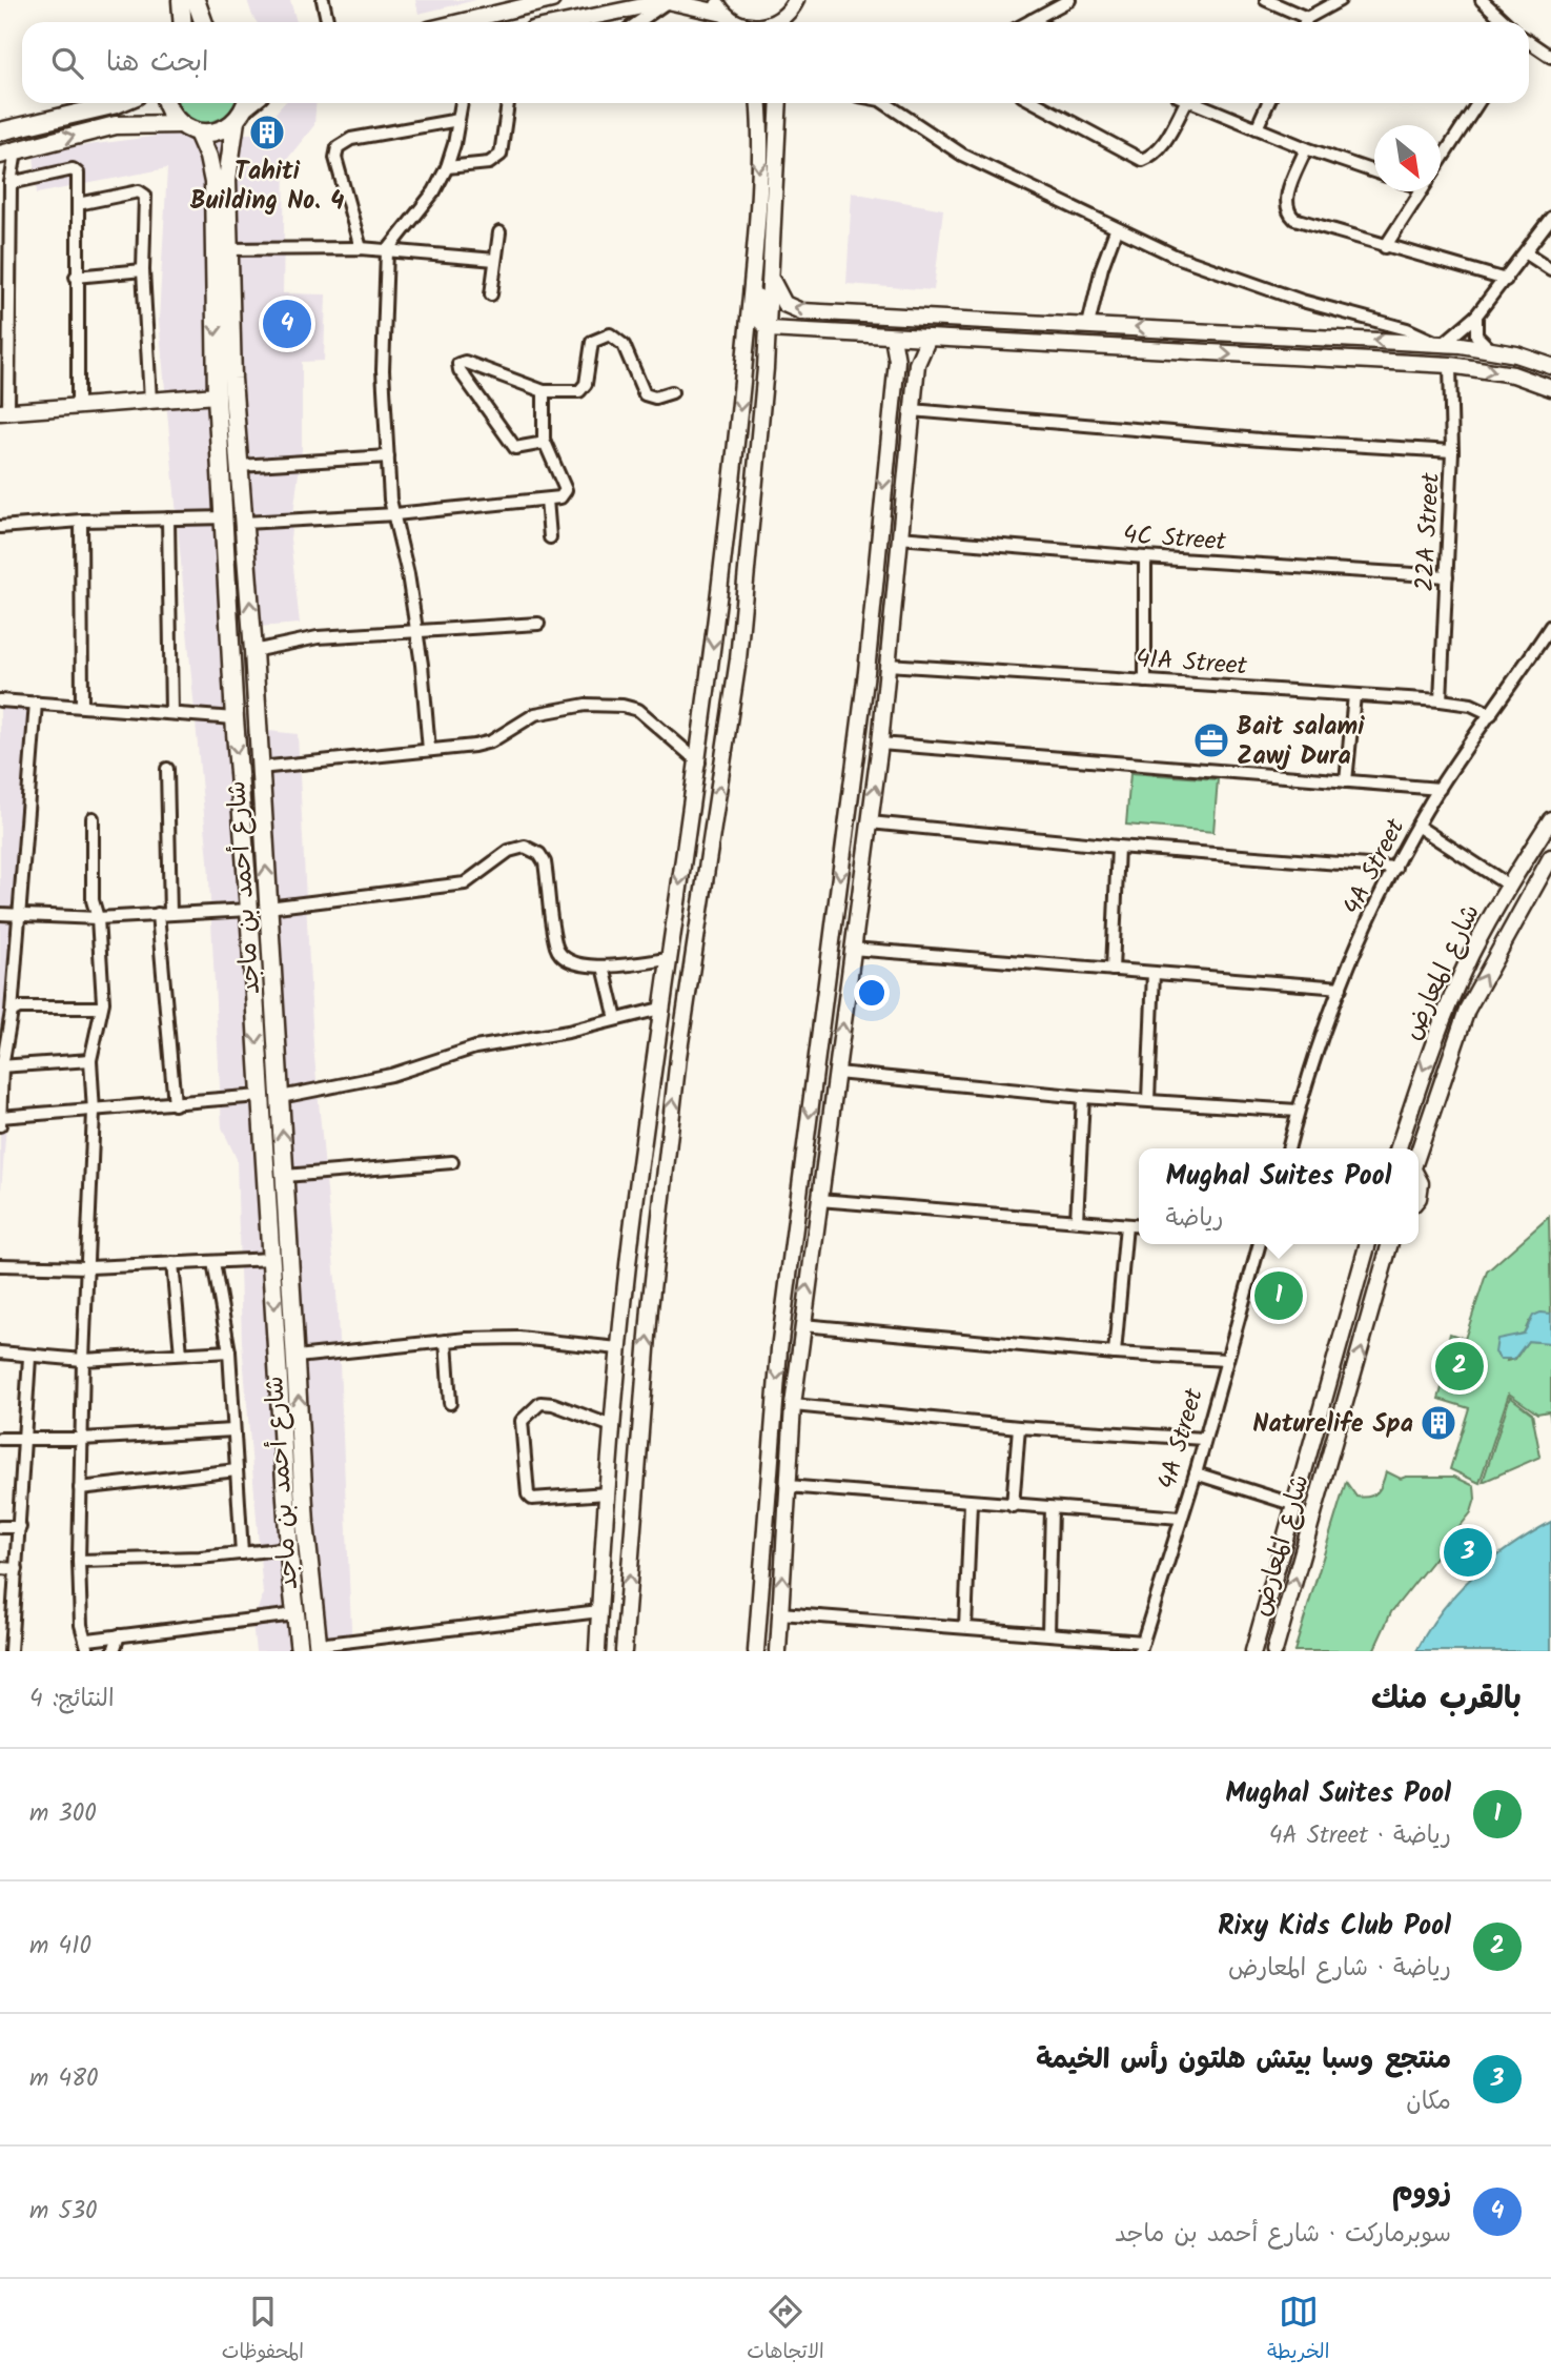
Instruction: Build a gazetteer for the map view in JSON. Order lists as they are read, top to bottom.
{
  "streets": {
    "main road": ["شارع أحمد بن ماجد"],
    "street": [
      "22A Street",
      "4C Street",
      "41A Street",
      "4A Street",
      "شارع المعارض"
    ]
  },
  "crossings": [
    ["22A Street", "4C Street"],
    ["22A Street", "41A Street"],
    ["41A Street", "4A Street"]
  ],
  "places": {
    "building": ["Tahiti Building No. 4", "Naturelife Spa"],
    "office": ["Bait salami Zawj Dura"]
  },
  "north": "bottom right",
  "page": {
    "search": "ابحث هنا",
    "pins": [
      "4",
      "1",
      "2",
      "3"
    ],
    "popup": ["Mughal Suites Pool", "رياضة"],
    "heading": ["بالقرب منك", "النتائج: 4"],
    "list": [
      {
        "mark": "1",
        "name": "Mughal Suites Pool",
        "note": "رياضة · 4A Street",
        "value": "300 m"
      },
      {
        "mark": "2",
        "name": "Rixy Kids Club Pool",
        "note": "رياضة · شارع المعارض",
        "value": "410 m"
      },
      {
        "mark": "3",
        "name": "منتجع وسبا بيتش هلتون رأس الخيمة",
        "note": "مكان",
        "value": "480 m"
      },
      {
        "mark": "4",
        "name": "زووم",
        "note": "سوبرماركت · شارع أحمد بن ماجد",
        "value": "530 m"
      }
    ],
    "nav": ["الخريطة", "الاتجاهات", "المحفوظات"]
  }
}
